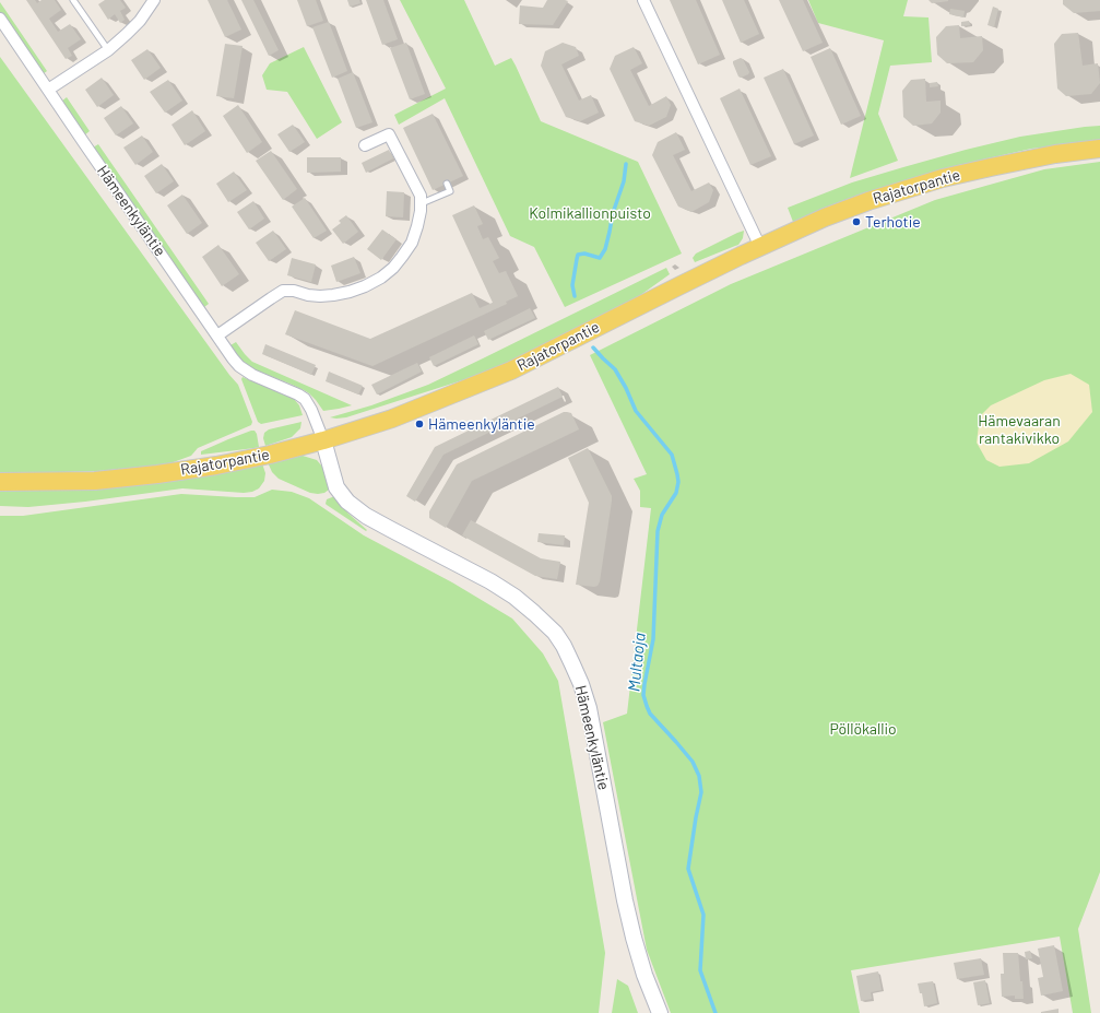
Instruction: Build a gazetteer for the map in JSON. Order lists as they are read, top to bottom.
{
  "streets": {
    "main road": ["Rajatorpantie"],
    "street": ["Hämeenkyläntie"]
  },
  "crossings": [
    ["Rajatorpantie", "Hämeenkyläntie"]
  ],
  "water": ["Multaoja"],
  "parks": ["Kolmikallionpuisto", "Hämevaaran rantakivikko", "Pöllökallio"],
  "places": ["Terhotie", "Hämeenkyläntie"]
}
